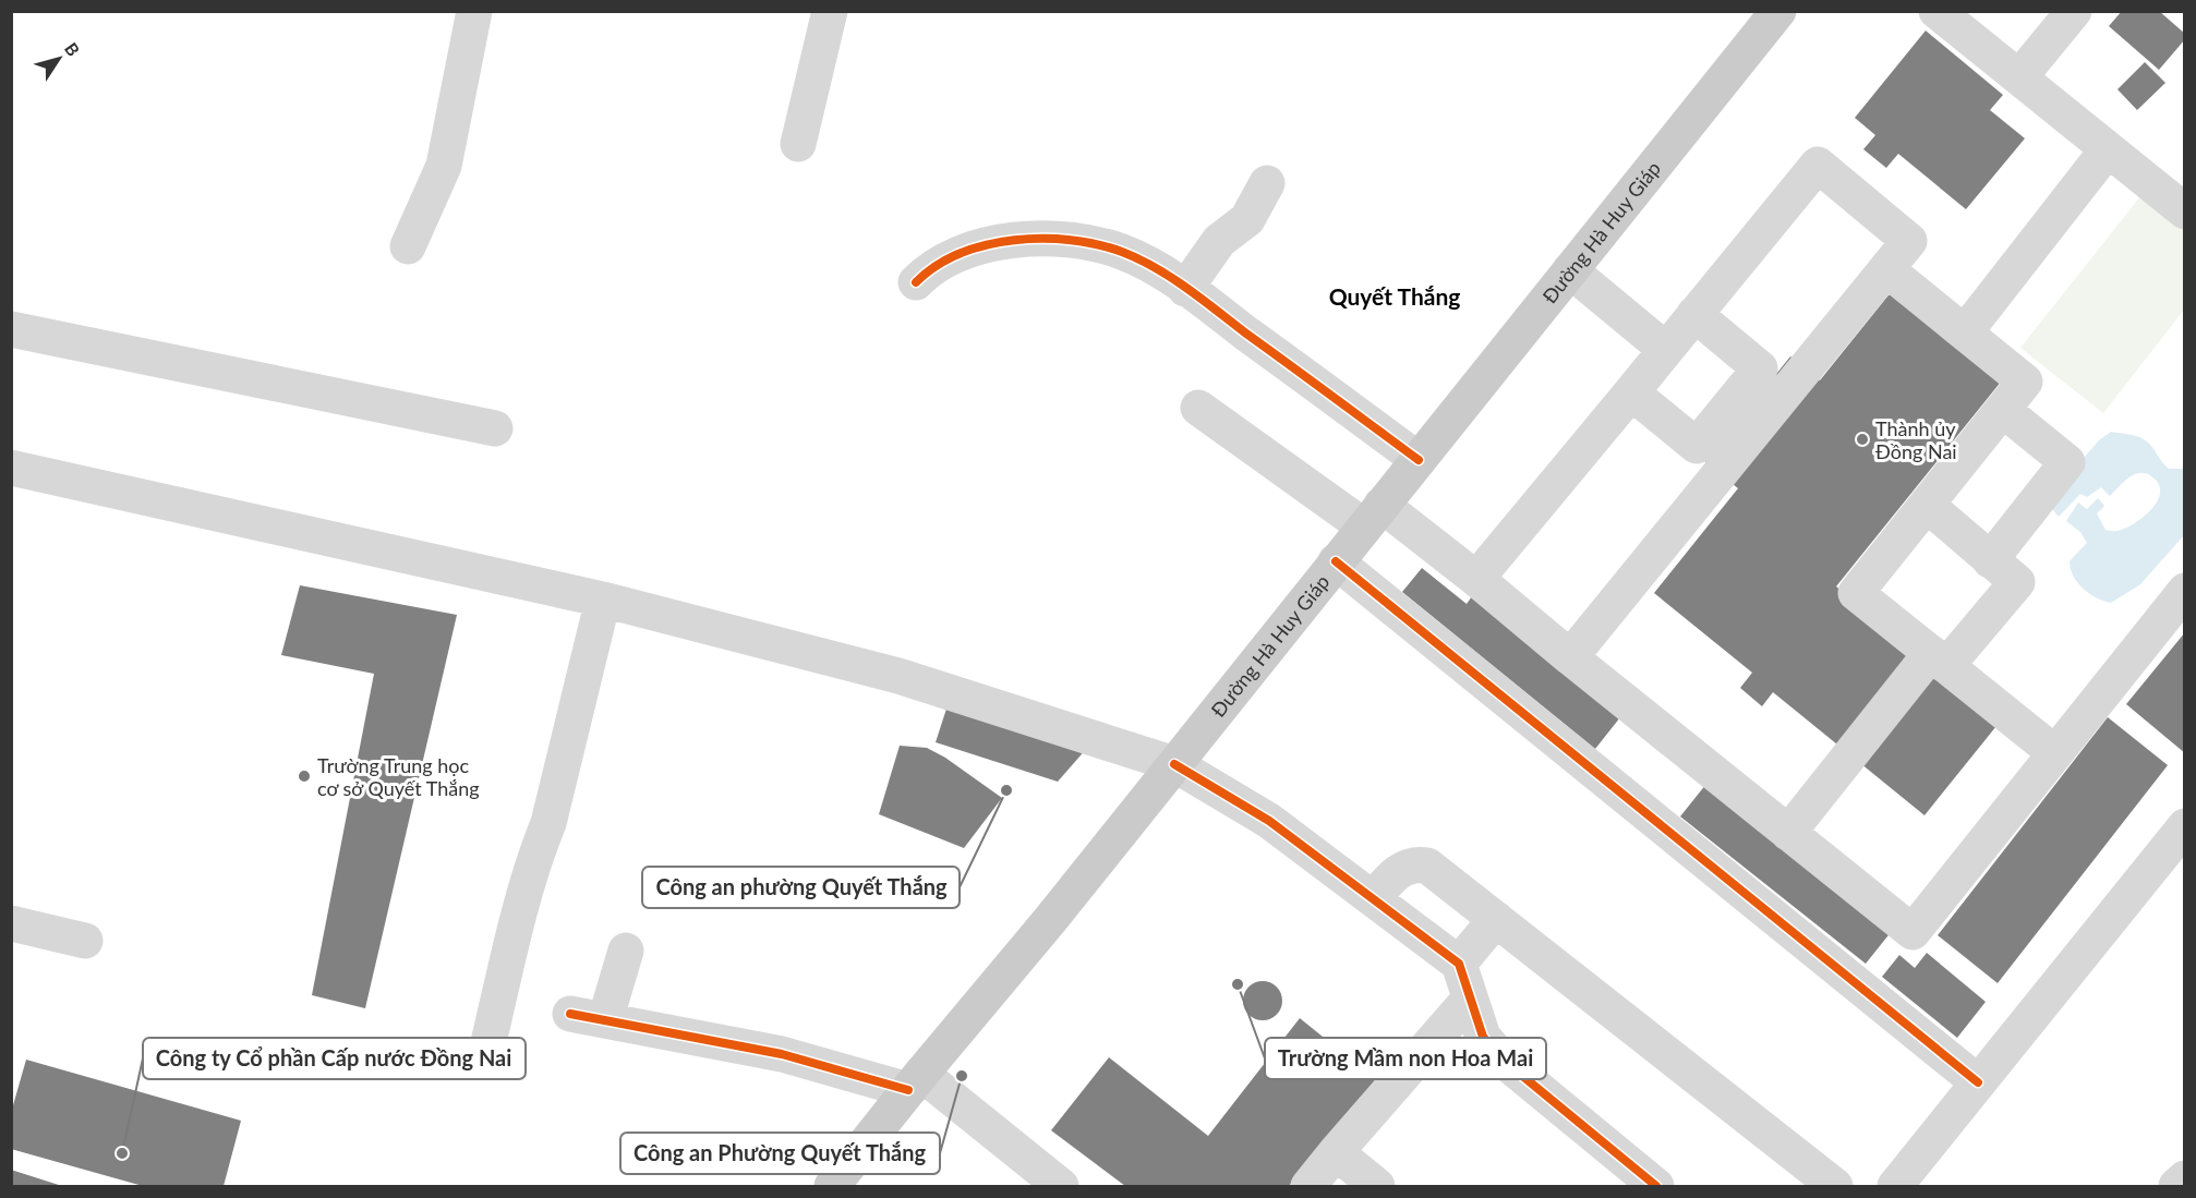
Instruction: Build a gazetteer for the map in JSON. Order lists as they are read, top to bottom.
{
  "streets": {
    "main road": ["Đường Hà Huy Giáp"]
  },
  "districts": ["Quyết Thắng"],
  "places": [
    "Thành ủy Đồng Nai",
    "Trường Trung học cơ sở Quyết Thắng",
    "Công an phường Quyết Thắng",
    "Trường Mầm non Hoa Mai",
    "Công an Phường Quyết Thắng",
    "Công ty Cổ phần Cấp nước Đồng Nai"
  ],
  "north": "top right"
}
